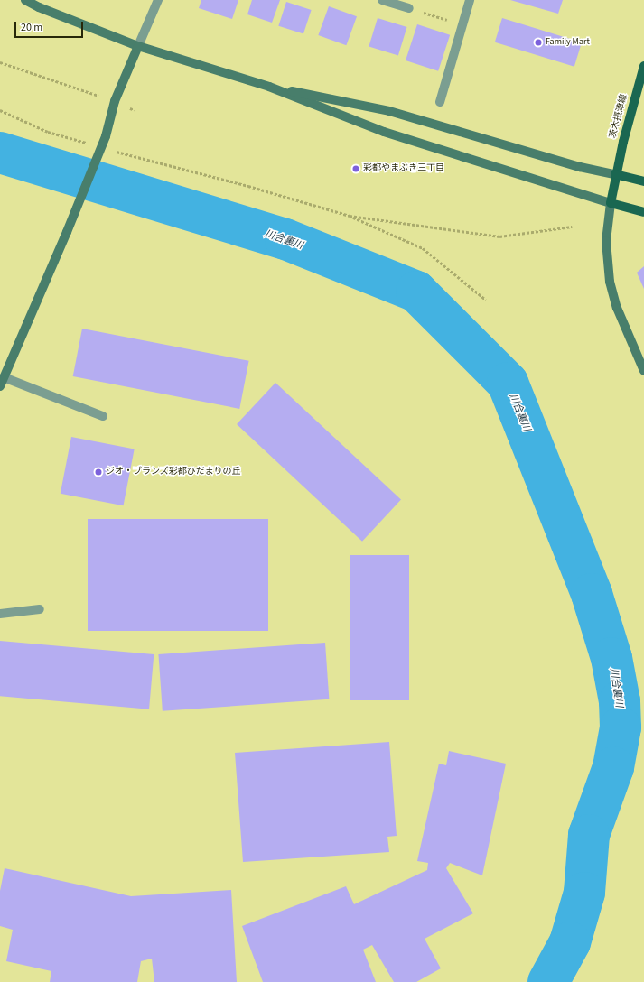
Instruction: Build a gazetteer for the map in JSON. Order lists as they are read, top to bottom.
{
  "streets": {
    "main road": ["茨木摂津線"]
  },
  "water": ["川合裏川"],
  "places": ["Family Mart", "彩都やまぶき三丁目", "ジオ・ブランズ彩都ひだまりの丘"],
  "scale_bar": "20 m"
}
